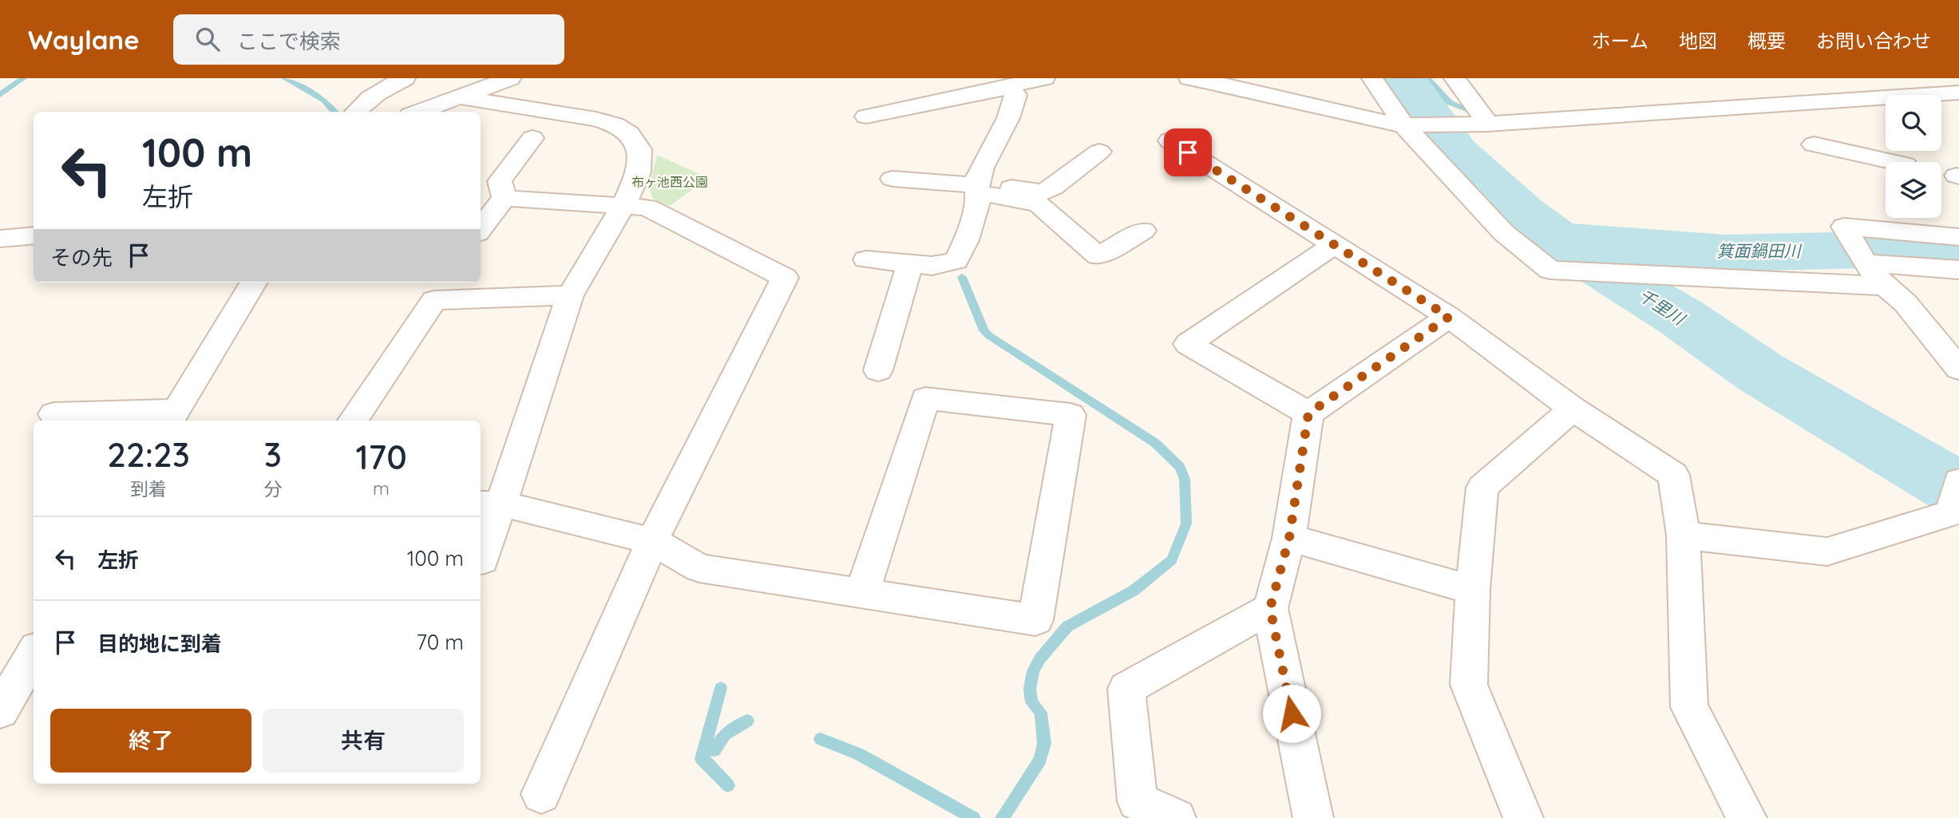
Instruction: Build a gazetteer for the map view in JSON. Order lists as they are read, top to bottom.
{
  "water": ["箕面鍋田川", "千里川"],
  "parks": ["布ヶ池西公園"],
  "page": {
    "header": "Waylane",
    "search": "ここで検索",
    "nav": [
      "ホーム",
      "地図",
      "概要",
      "お問い合わせ"
    ],
    "turn": ["100 m", "左折"],
    "then": "その先",
    "eta": [
      "22:23",
      "到着",
      "3",
      "分",
      "170",
      "m"
    ],
    "list": [
      {
        "name": "左折",
        "value": "100 m"
      },
      {
        "name": "目的地に到着",
        "value": "70 m"
      }
    ],
    "buttons": ["終了", "共有"]
  }
}
